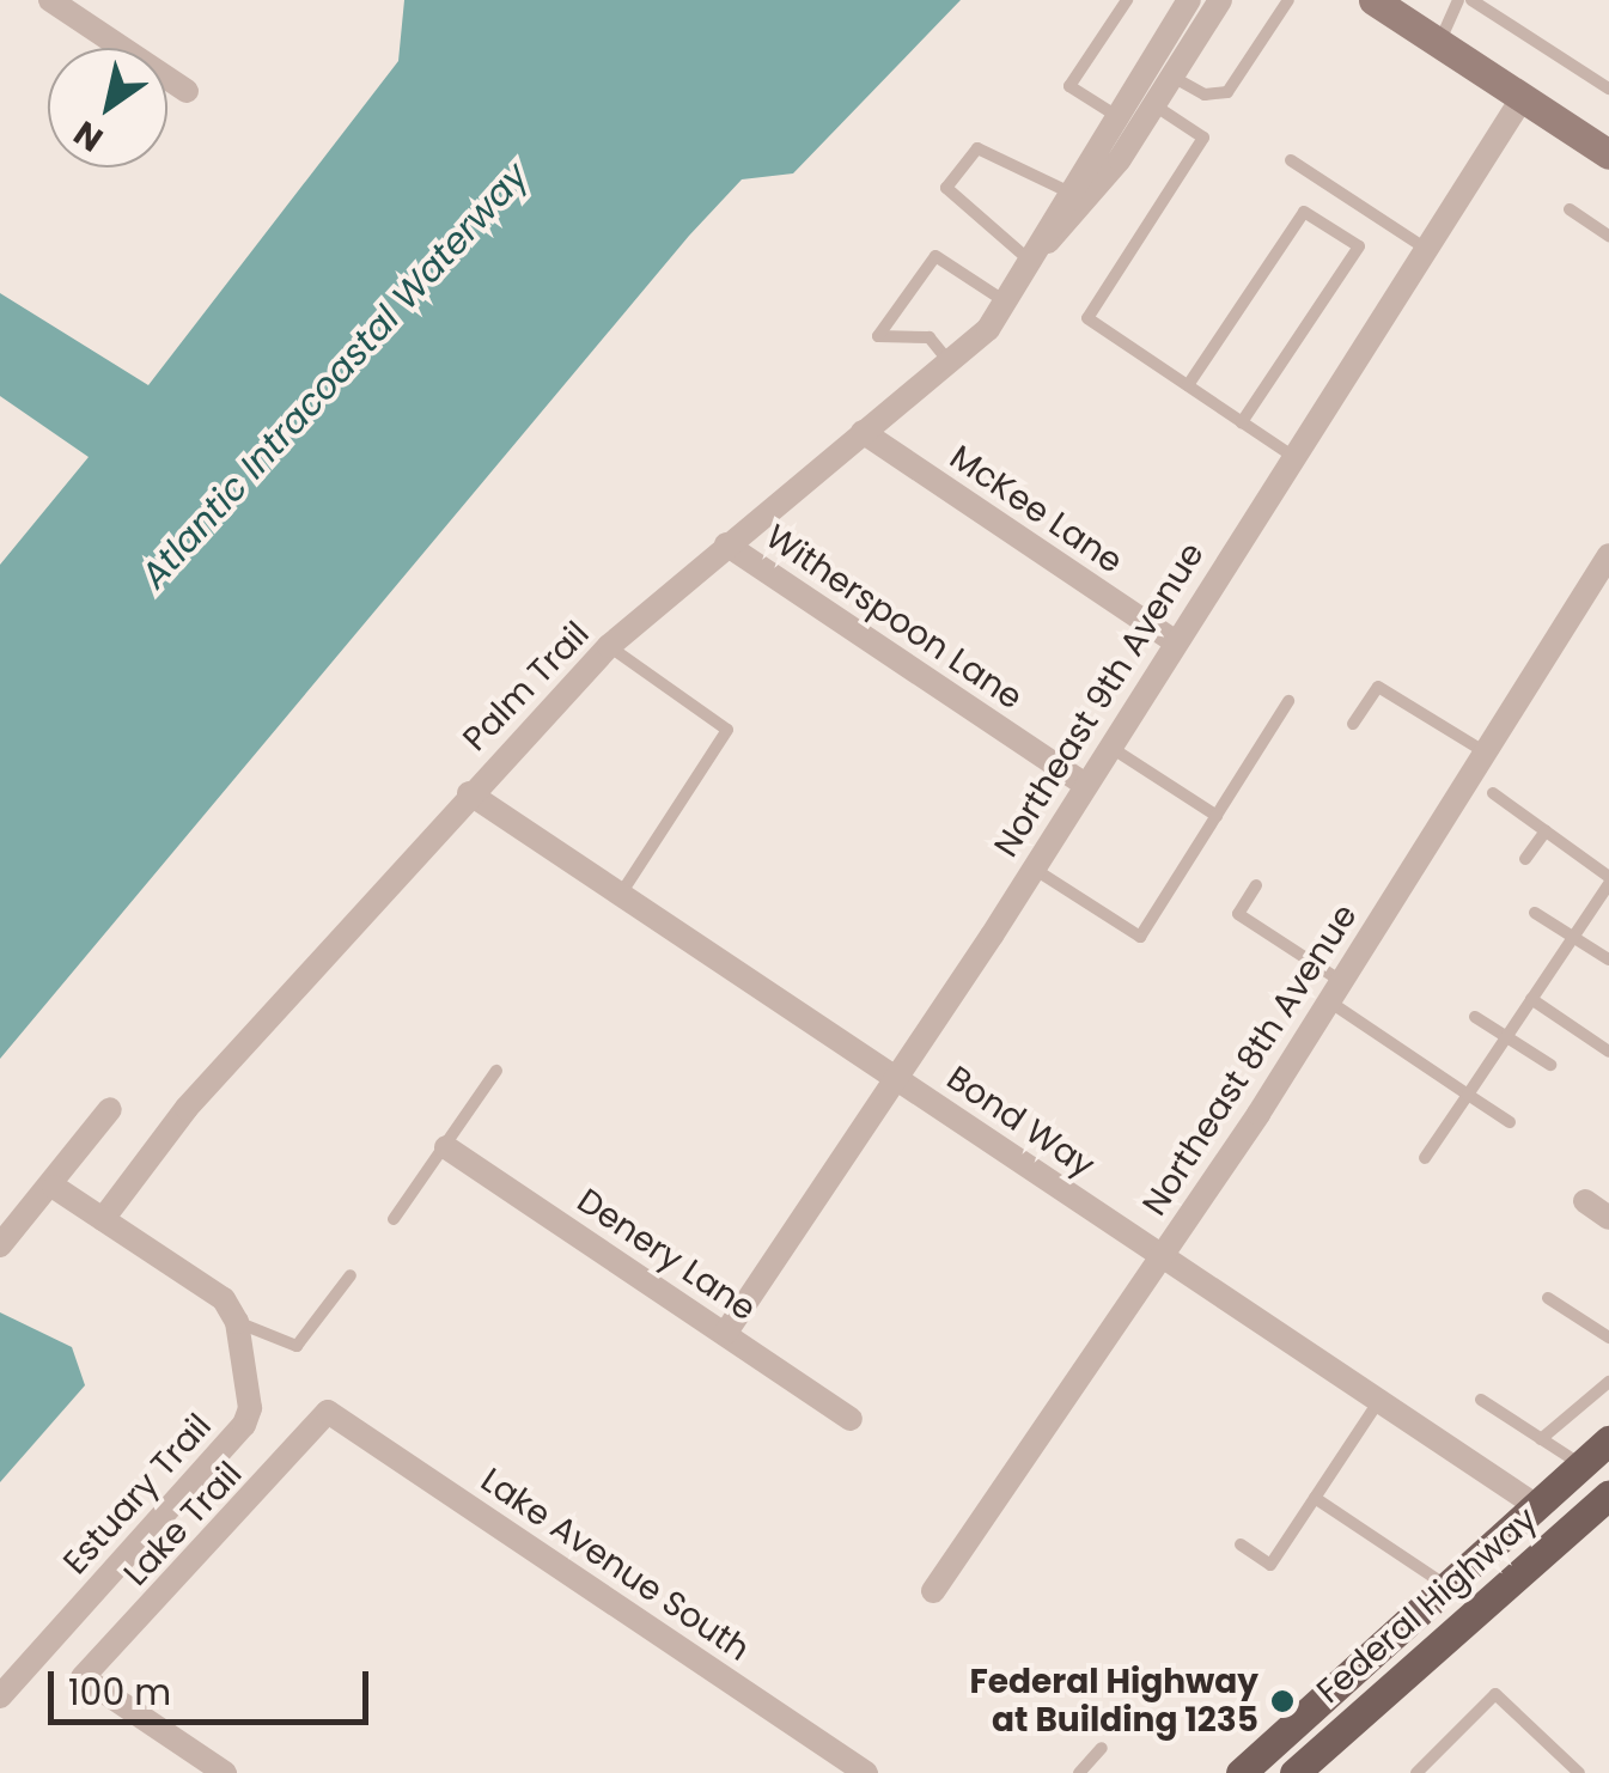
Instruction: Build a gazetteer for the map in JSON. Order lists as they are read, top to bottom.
{
  "streets": {
    "main road": ["Federal Highway"],
    "street": [
      "McKee Lane",
      "Witherspoon Lane",
      "Palm Trail",
      "Northeast 9th Avenue",
      "Northeast 8th Avenue",
      "Bond Way",
      "Denery Lane",
      "Estuary Trail",
      "Lake Trail",
      "Lake Avenue South"
    ]
  },
  "crossings": [
    ["McKee Lane", "Palm Trail"],
    ["McKee Lane", "Northeast 9th Avenue"],
    ["Witherspoon Lane", "Palm Trail"],
    ["Witherspoon Lane", "Northeast 9th Avenue"],
    ["Palm Trail", "Bond Way"],
    ["Northeast 9th Avenue", "Bond Way"],
    ["Northeast 9th Avenue", "Denery Lane"],
    ["Northeast 8th Avenue", "Bond Way"],
    ["Bond Way", "Federal Highway"],
    ["Lake Trail", "Lake Avenue South"]
  ],
  "water": ["Atlantic Intracoastal Waterway"],
  "places": ["Federal Highway at Building 1235"],
  "scale_bar": "100 m",
  "north": "bottom left"
}
